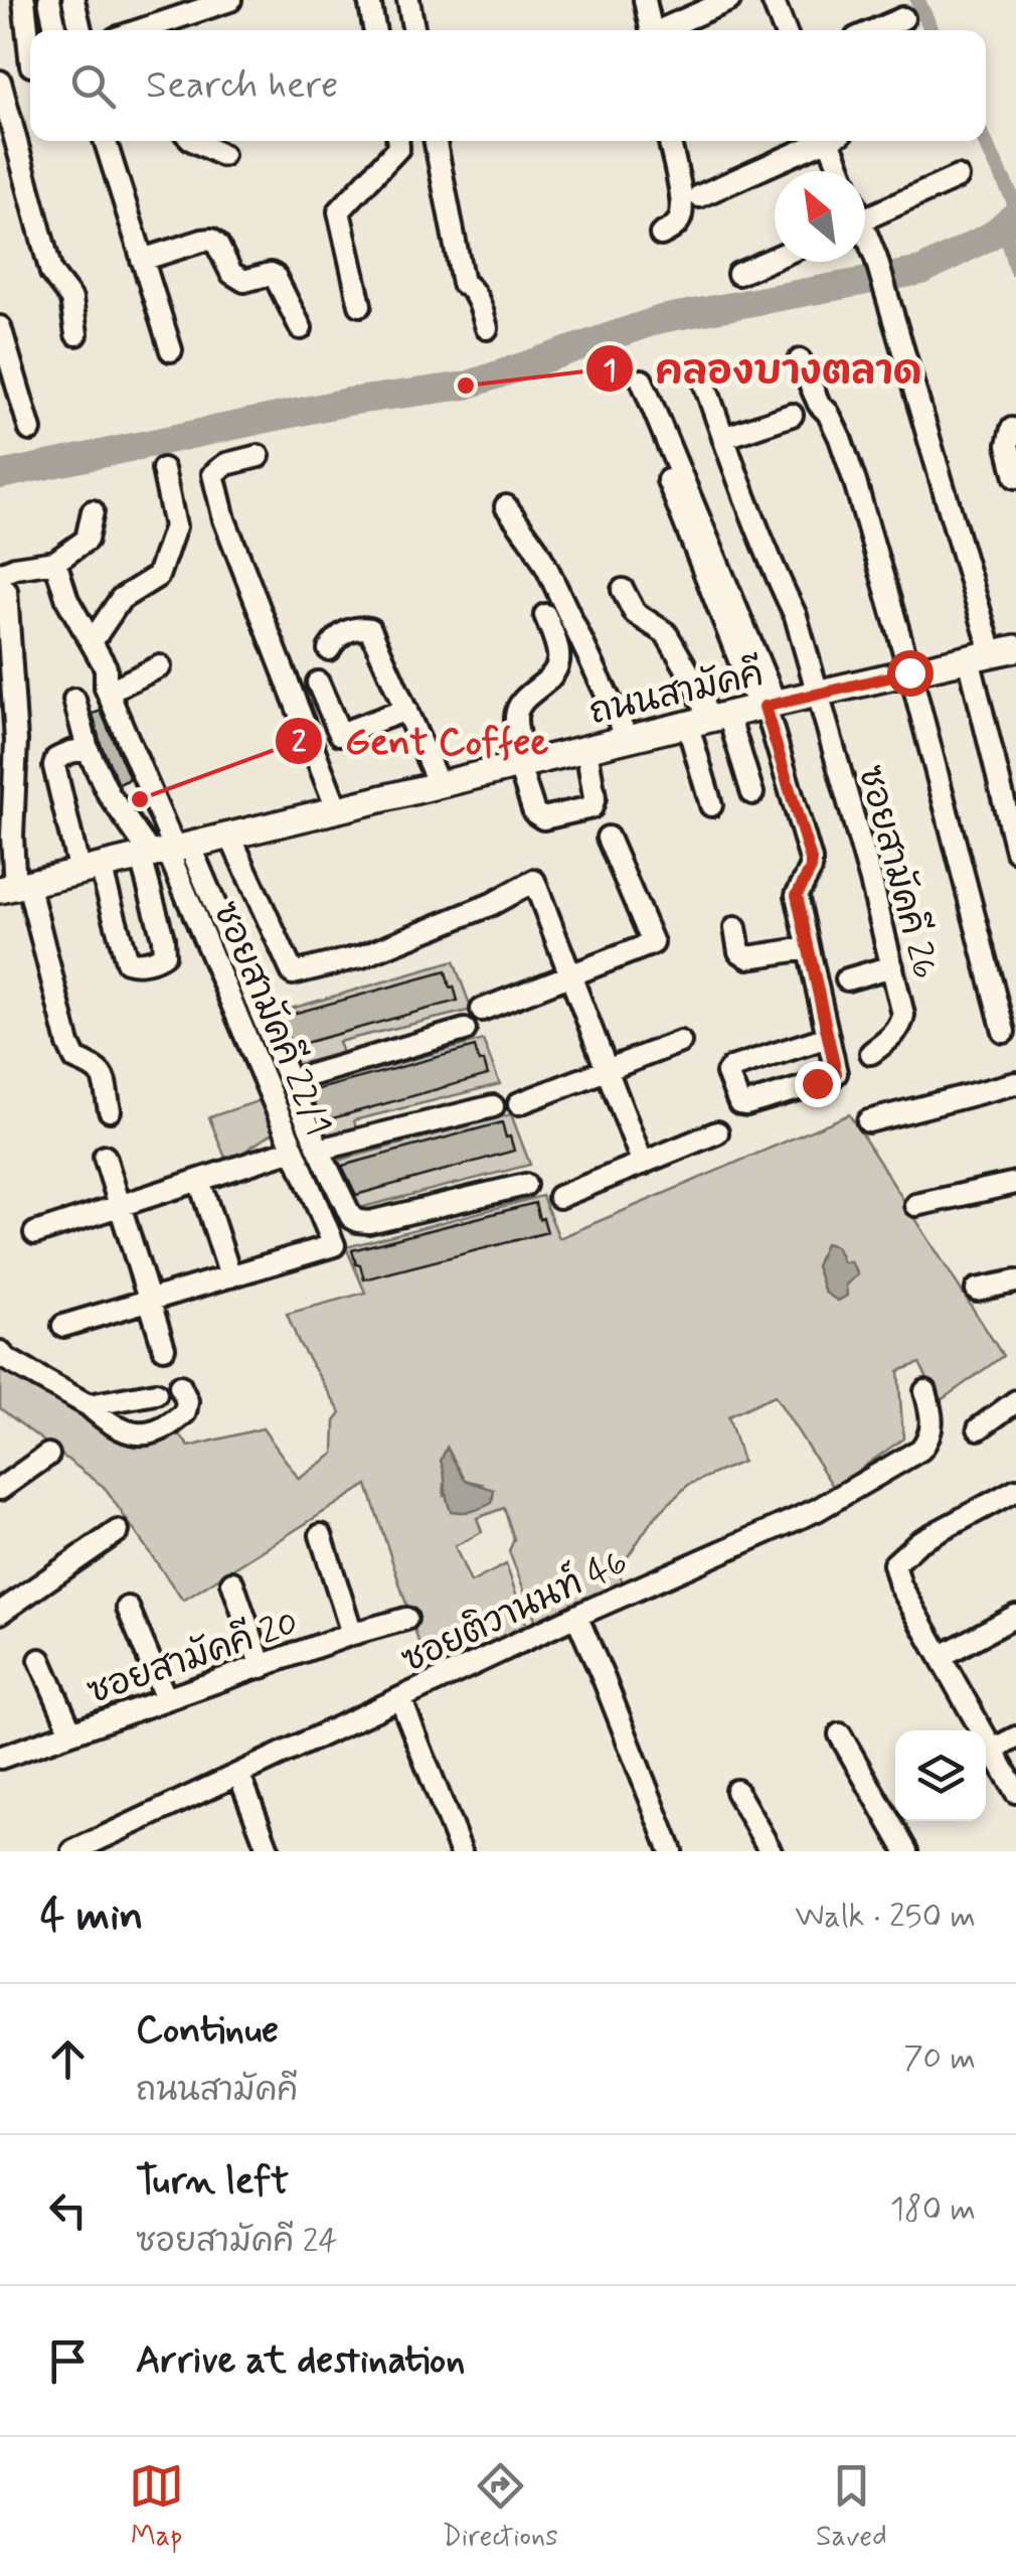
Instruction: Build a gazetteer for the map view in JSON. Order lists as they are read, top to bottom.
{
  "streets": {
    "main road": ["ถนนสามัคคี"],
    "street": [
      "ซอยสามัคคี 26",
      "ซอยสามัคคี 22/1",
      "ซอยติวานนท์ 46",
      "ซอยสามัคคี 20"
    ]
  },
  "crossings": [
    ["ถนนสามัคคี", "ซอยสามัคคี 26"],
    ["ถนนสามัคคี", "ซอยสามัคคี 22/1"]
  ],
  "places": ["คลองบางตลาด", "Gent Coffee"],
  "north": "top left",
  "page": {
    "search": "Search here",
    "heading": ["4 min", "Walk · 250 m"],
    "list": [
      ["Continue", "ถนนสามัคคี", "70 m"],
      ["Turn left", "ซอยสามัคคี 24", "180 m"],
      "Arrive at destination"
    ],
    "nav": ["Map", "Directions", "Saved"]
  }
}
